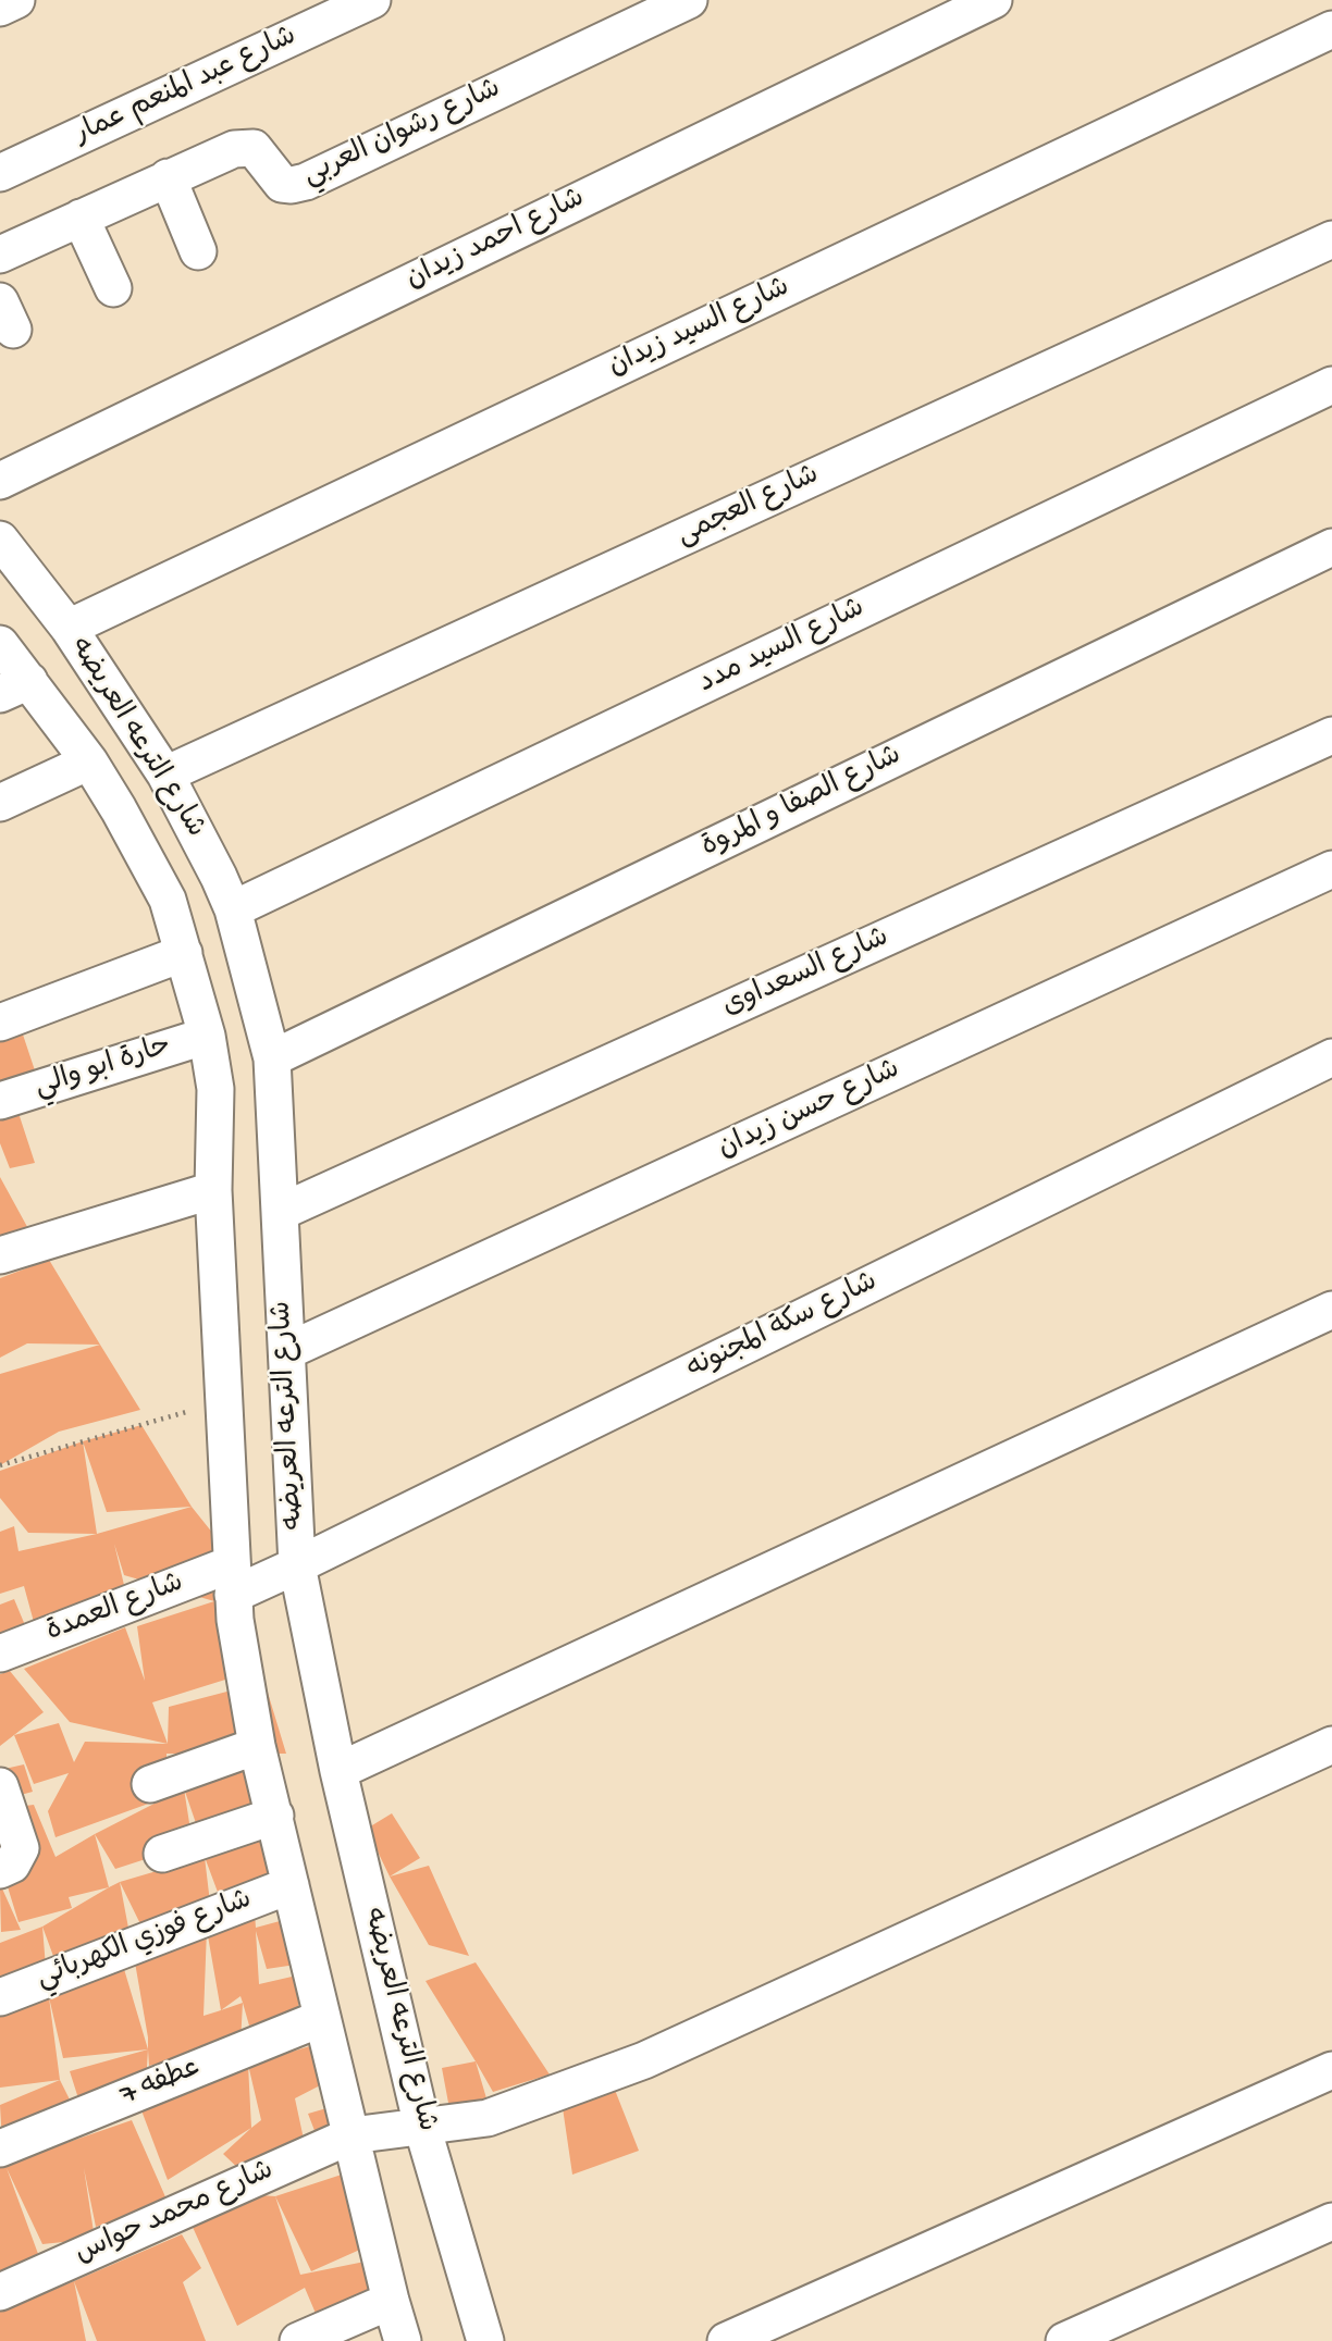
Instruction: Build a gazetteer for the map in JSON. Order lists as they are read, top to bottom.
{
  "streets": {
    "street": [
      "شارع عبد المنعم عمار",
      "شارع رشوان العربي",
      "شارع احمد زيدان",
      "شارع السيد زيدان",
      "شارع العجمى",
      "شارع السيد مدد",
      "شارع الترعه العريضه",
      "شارع الصفا و المروة",
      "شارع السعداوى",
      "حارة ابو والي",
      "شارع حسن زيدان",
      "شارع سكة المجنونه",
      "شارع العمدة",
      "شارع فوزي الكهربائي",
      "عطفه 7",
      "شارع محمد حواس"
    ]
  },
  "crossings": [
    ["شارع السيد زيدان", "شارع الترعه العريضه"],
    ["شارع العجمى", "شارع الترعه العريضه"],
    ["شارع السيد مدد", "شارع الترعه العريضه"],
    ["شارع الترعه العريضه", "شارع الصفا و المروة"],
    ["شارع الترعه العريضه", "شارع السعداوى"],
    ["شارع الترعه العريضه", "حارة ابو والي"],
    ["شارع الترعه العريضه", "شارع حسن زيدان"],
    ["شارع الترعه العريضه", "شارع سكة المجنونه"],
    ["شارع الترعه العريضه", "شارع العمدة"],
    ["شارع الترعه العريضه", "شارع فوزي الكهربائي"],
    ["شارع الترعه العريضه", "عطفه 7"],
    ["شارع الترعه العريضه", "شارع محمد حواس"],
    ["شارع سكة المجنونه", "شارع العمدة"]
  ]
}
